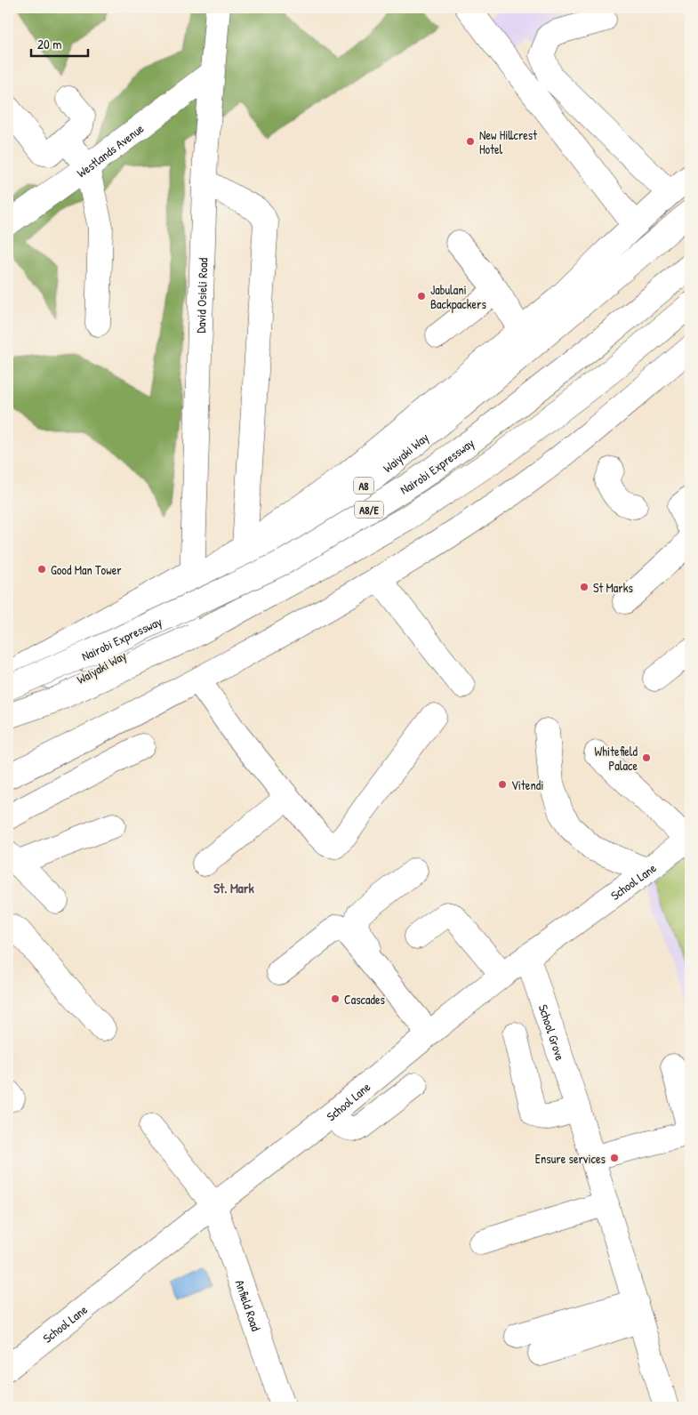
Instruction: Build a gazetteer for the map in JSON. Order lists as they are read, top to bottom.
{
  "streets": {
    "main road": [
      "Westlands Avenue",
      "David Osieli Road",
      "Waiyaki Way",
      "Nairobi Expressway",
      "A8",
      "A8/E",
      "School Lane",
      "School Grove",
      "Anfield Road"
    ]
  },
  "crossings": [
    ["Westlands Avenue", "David Osieli Road"],
    ["Waiyaki Way", "A8/E"],
    ["School Lane", "School Grove"],
    ["School Lane", "Anfield Road"]
  ],
  "districts": ["St. Mark"],
  "places": [
    "New Hillcrest Hotel",
    "Jabulani Backpackers",
    "Good Man Tower",
    "St Marks",
    "Whitefield Palace",
    "Vitendi",
    "Cascades",
    "Ensure services"
  ],
  "scale_bar": "20 m"
}
